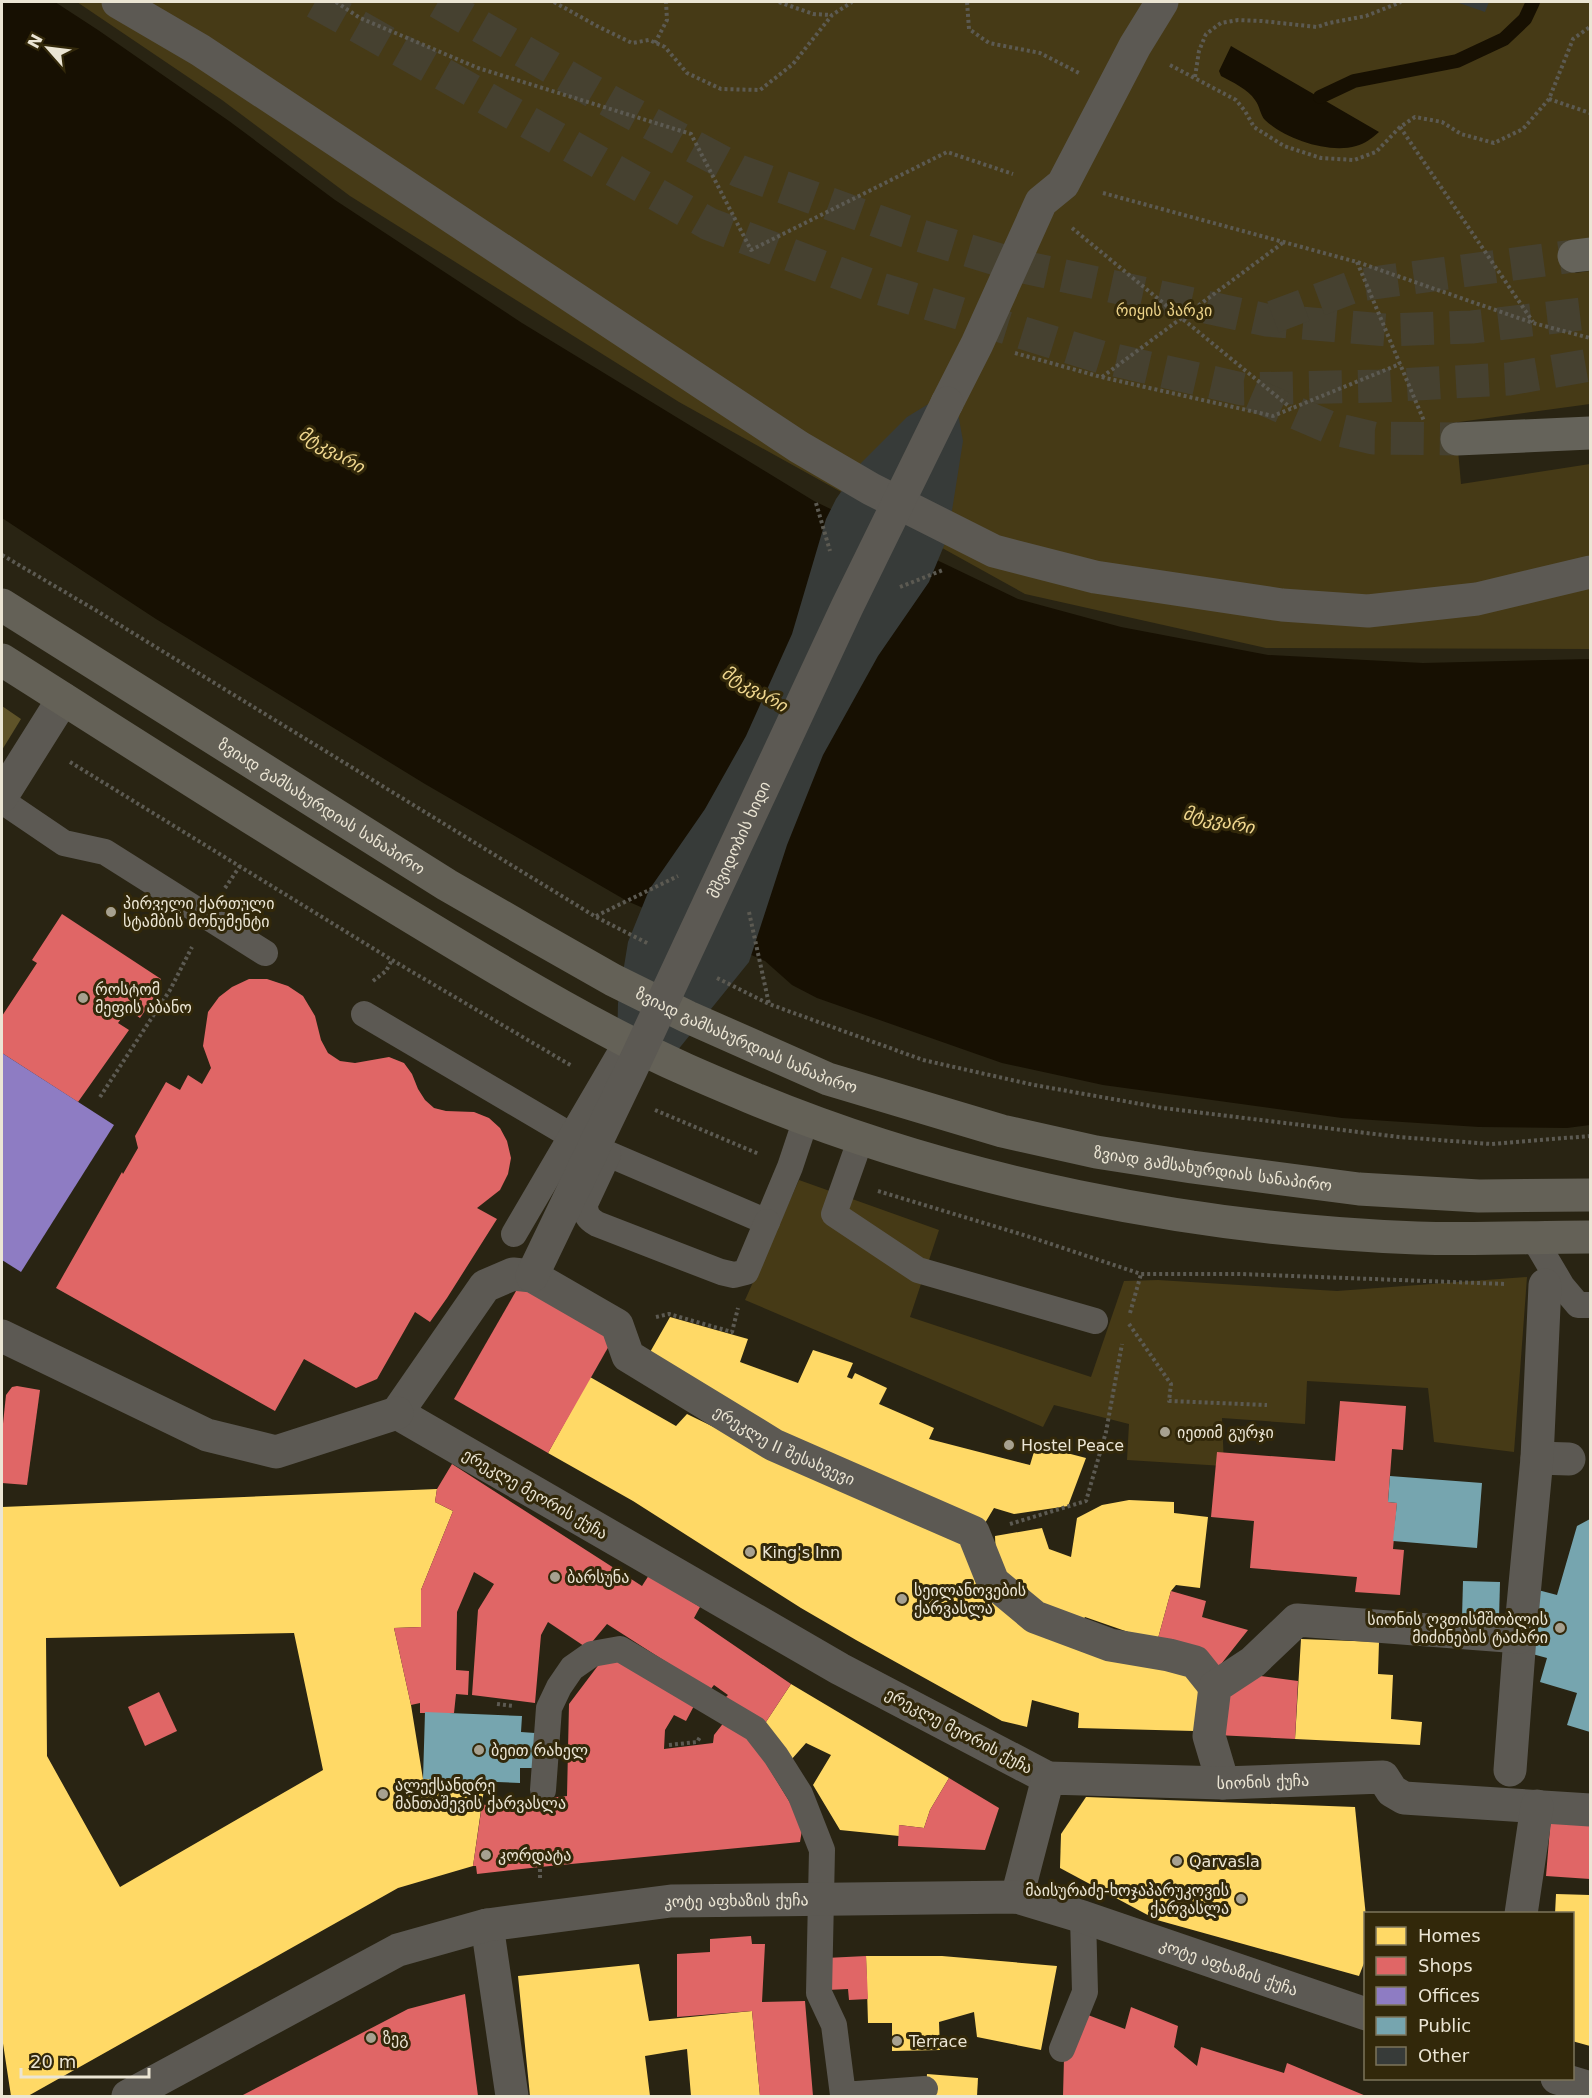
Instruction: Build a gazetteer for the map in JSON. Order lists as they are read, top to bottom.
{
  "streets": {
    "highway": ["ზვიად გამსახურდიას სანაპირო"],
    "street": [
      "მშვიდობის ხიდი",
      "ერეკლე II შესახვევი",
      "ერეკლე მეორის ქუჩა",
      "სიონის ქუჩა",
      "კოტე აფხაზის ქუჩა"
    ]
  },
  "crossings": [
    ["მშვიდობის ხიდი", "ერეკლე II შესახვევი"],
    ["ერეკლე მეორის ქუჩა", "სიონის ქუჩა"]
  ],
  "water": ["მტკვარი"],
  "parks": ["რიყის პარკი"],
  "places": [
    "პირველი ქართული სტამბის მონუმენტი",
    "როსტომ მეფის აბანო",
    "იეთიმ გურჯი",
    "Hostel Peace",
    "King's Inn",
    "ბარსუნა",
    "სეილანოვების ქარვასლა",
    "სიონის ღვთისმშობლის მიძინების ტაძარი",
    "ბეით რახელ",
    "ალექსანდრე მანთაშევის ქარვასლა",
    "კორდატა",
    "Qarvasla",
    "მაისურაძე-ხოჯაპარუკოვის ქარვასლა",
    "ზეგ",
    "Terrace"
  ],
  "legend": [
    "Homes",
    "Shops",
    "Offices",
    "Public",
    "Other"
  ],
  "scale_bar": "20 m",
  "north": "top left"
}
